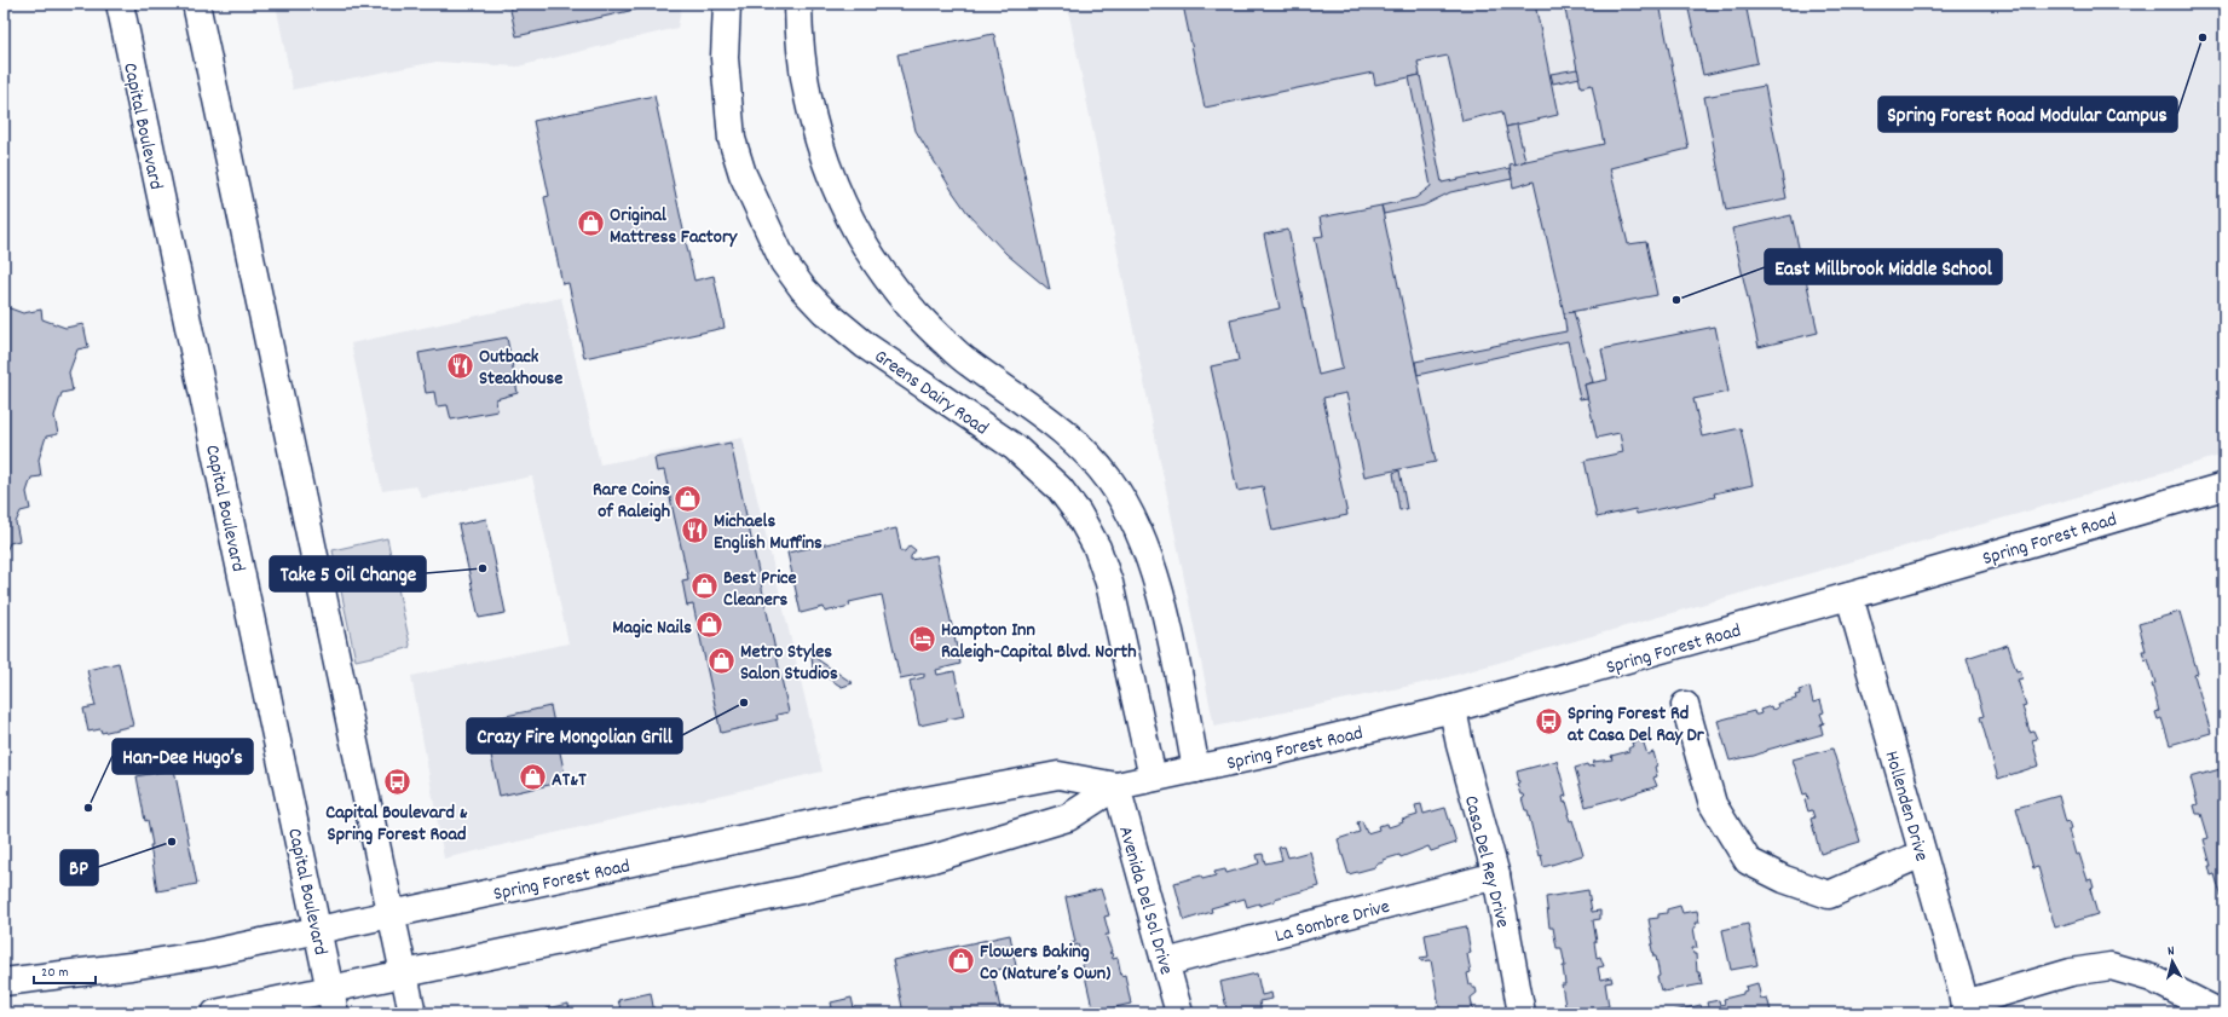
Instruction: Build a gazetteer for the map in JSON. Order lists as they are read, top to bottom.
{
  "streets": {
    "main road": [
      "Capital Boulevard",
      "Greens Dairy Road",
      "Spring Forest Road",
      "Hollenden Drive",
      "Casa Del Rey Drive",
      "Avenida Del Sol Drive",
      "La Sombre Drive"
    ]
  },
  "crossings": [
    ["Capital Boulevard", "Spring Forest Road"],
    ["Greens Dairy Road", "Spring Forest Road"],
    ["Spring Forest Road", "Hollenden Drive"],
    ["Spring Forest Road", "Casa Del Rey Drive"],
    ["Spring Forest Road", "Avenida Del Sol Drive"],
    ["Casa Del Rey Drive", "La Sombre Drive"],
    ["Avenida Del Sol Drive", "La Sombre Drive"]
  ],
  "places": {
    "other": [
      "Spring Forest Road Modular Campus",
      "East Millbrook Middle School",
      "Take 5 Oil Change",
      "Crazy Fire Mongolian Grill",
      "Han-Dee Hugo’s",
      "BP"
    ],
    "shop": [
      "Original Mattress Factory",
      "Rare Coins of Raleigh",
      "Best Price Cleaners",
      "Magic Nails",
      "Metro Styles Salon Studios",
      "AT&T",
      "Flowers Baking Co (Nature’s Own)"
    ],
    "restaurant": ["Outback Steakhouse", "Michaels English Muffins"],
    "hotel": ["Hampton Inn Raleigh-Capital Blvd. North"],
    "bus stop": ["Spring Forest Rd at Casa Del Ray Dr", "Capital Boulevard & Spring Forest Road"]
  },
  "scale_bar": "20 m",
  "north": "top"
}
